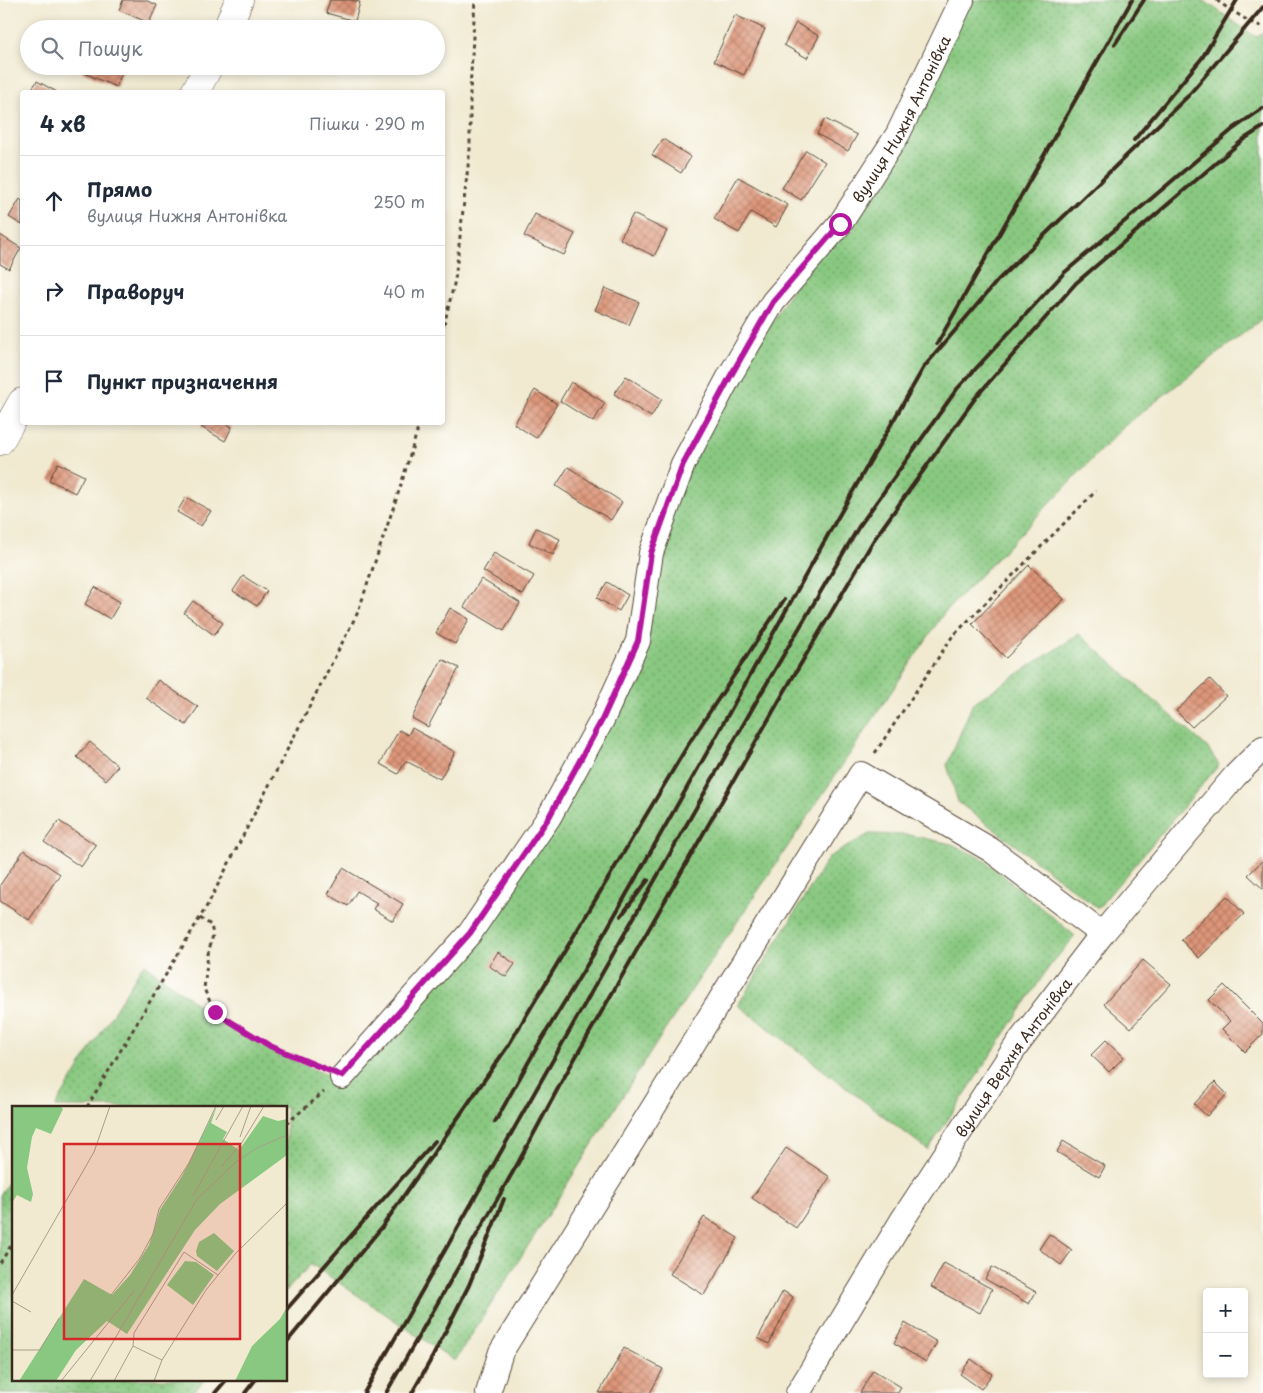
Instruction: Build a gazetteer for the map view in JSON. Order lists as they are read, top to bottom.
{
  "streets": {
    "street": ["вулиця Нижня Антонівка", "вулиця Верхня Антонівка"]
  },
  "page": {
    "search": "Пошук",
    "heading": ["4 хв", "Пішки · 290 m"],
    "list": [
      ["Прямо", "вулиця Нижня Антонівка", "250 m"],
      ["Праворуч", "40 m"],
      "Пункт призначення"
    ],
    "map_buttons": ["+", "−"]
  }
}
